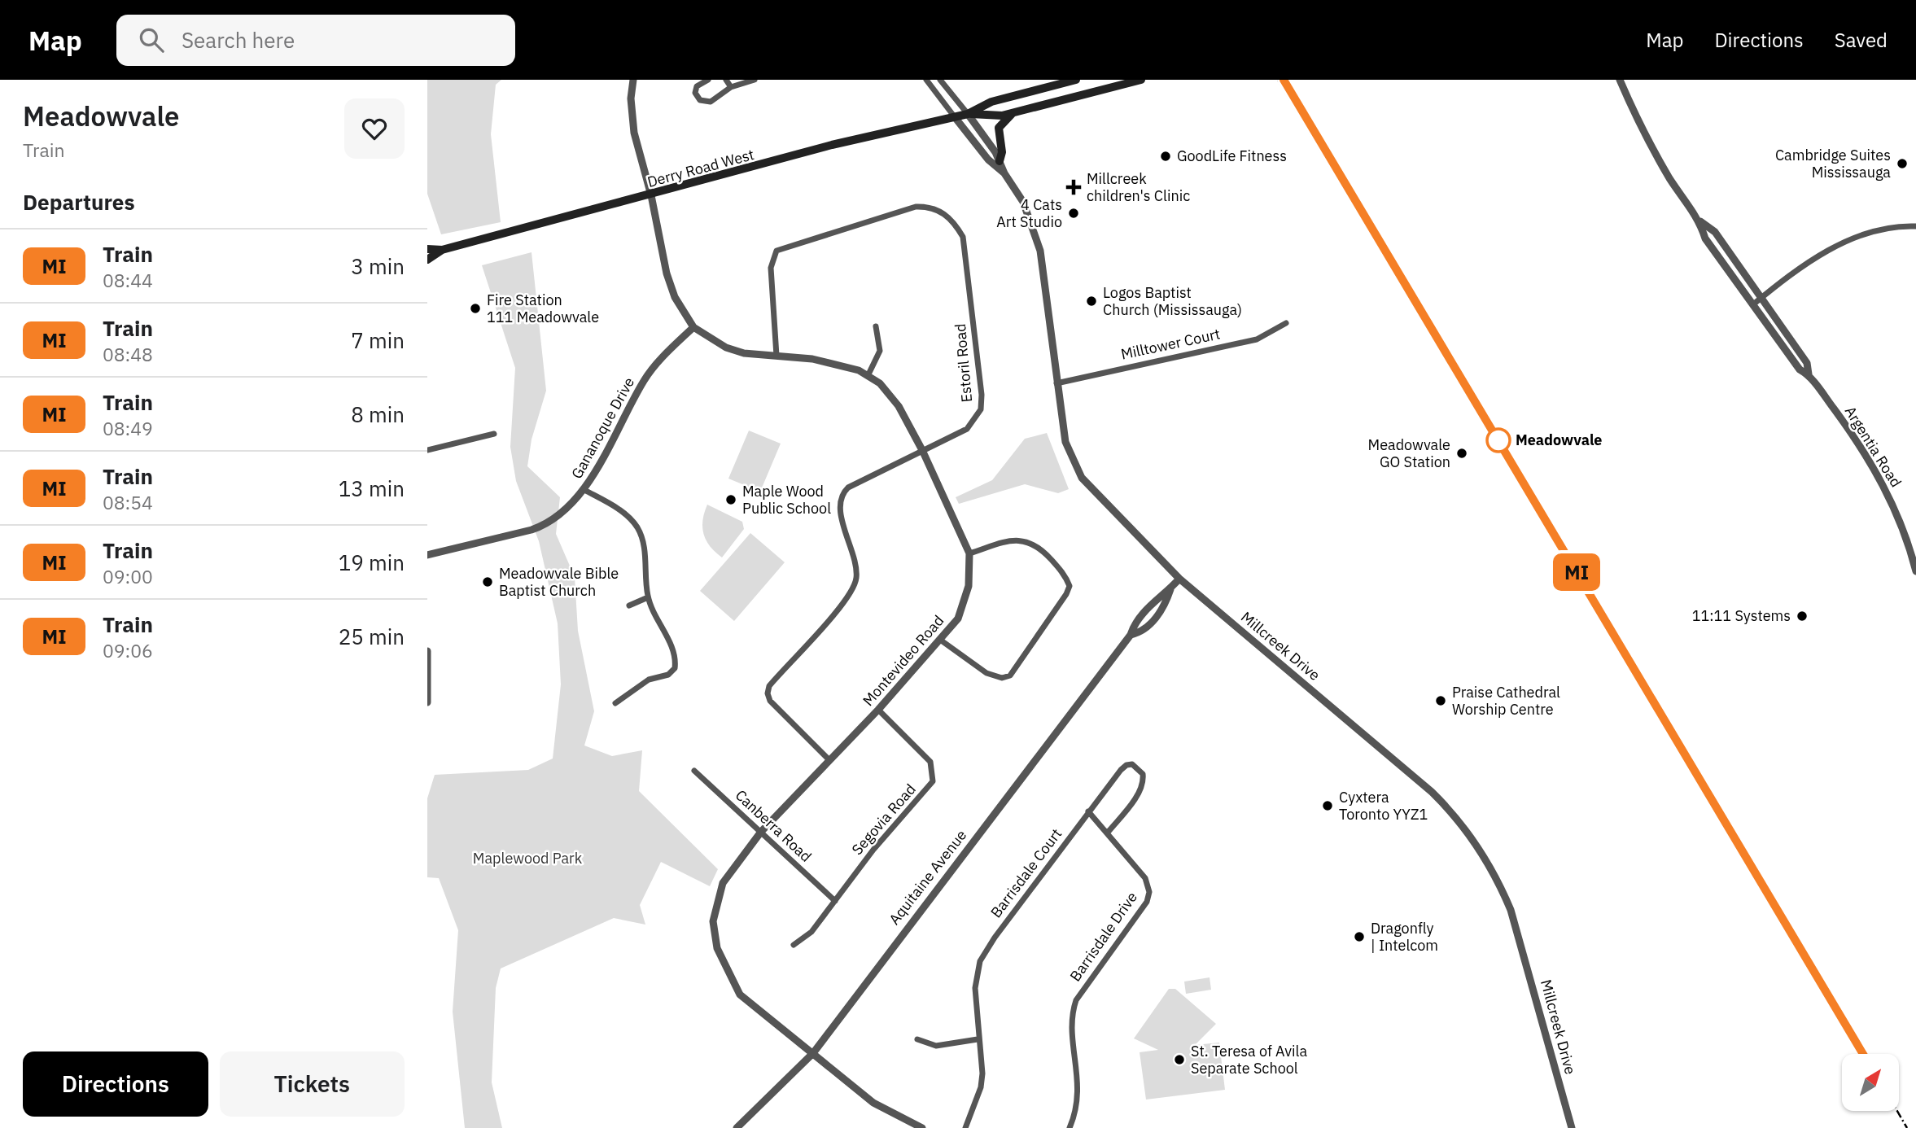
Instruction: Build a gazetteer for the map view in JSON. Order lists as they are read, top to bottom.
{
  "streets": {
    "main road": ["Derry Road West"],
    "street": [
      "Milltower Court",
      "Estoril Road",
      "Gananoque Drive",
      "Argentia Road",
      "Millcreek Drive",
      "Montevideo Road",
      "Segovia Road",
      "Canberra Road",
      "Barrisdale Court",
      "Aquitaine Avenue",
      "Barrisdale Drive"
    ]
  },
  "crossings": [
    ["Derry Road West", "Millcreek Drive"],
    ["Derry Road West", "Montevideo Road"],
    ["Milltower Court", "Millcreek Drive"],
    ["Estoril Road", "Montevideo Road"],
    ["Gananoque Drive", "Montevideo Road"],
    ["Millcreek Drive", "Aquitaine Avenue"],
    ["Montevideo Road", "Segovia Road"],
    ["Montevideo Road", "Canberra Road"],
    ["Montevideo Road", "Aquitaine Avenue"],
    ["Segovia Road", "Canberra Road"],
    ["Barrisdale Court", "Barrisdale Drive"]
  ],
  "parks": ["Maplewood Park"],
  "places": {
    "other": [
      "GoodLife Fitness",
      "Cambridge Suites Mississauga",
      "4 Cats Art Studio",
      "Logos Baptist Church (Mississauga)",
      "Fire Station 111 Meadowvale",
      "Meadowvale",
      "Meadowvale GO Station",
      "Maple Wood Public School",
      "Meadowvale Bible Baptist Church",
      "11:11 Systems",
      "Praise Cathedral Worship Centre",
      "Cyxtera Toronto YYZ1",
      "Dragonfly | Intelcom",
      "St. Teresa of Avila Separate School"
    ],
    "health": ["Millcreek children's Clinic"]
  },
  "north": "top right",
  "page": {
    "header": "Map",
    "search": "Search here",
    "nav": ["Map", "Directions", "Saved"],
    "heading": [
      ["Meadowvale", "Train"],
      "Departures"
    ],
    "on_map": "MI",
    "list": [
      {
        "mark": "MI",
        "name": "Train",
        "note": "08:44",
        "value": "3 min"
      },
      {
        "mark": "MI",
        "name": "Train",
        "note": "08:48",
        "value": "7 min"
      },
      {
        "mark": "MI",
        "name": "Train",
        "note": "08:49",
        "value": "8 min"
      },
      {
        "mark": "MI",
        "name": "Train",
        "note": "08:54",
        "value": "13 min"
      },
      {
        "mark": "MI",
        "name": "Train",
        "note": "09:00",
        "value": "19 min"
      },
      {
        "mark": "MI",
        "name": "Train",
        "note": "09:06",
        "value": "25 min"
      }
    ],
    "buttons": ["Directions", "Tickets"]
  }
}
